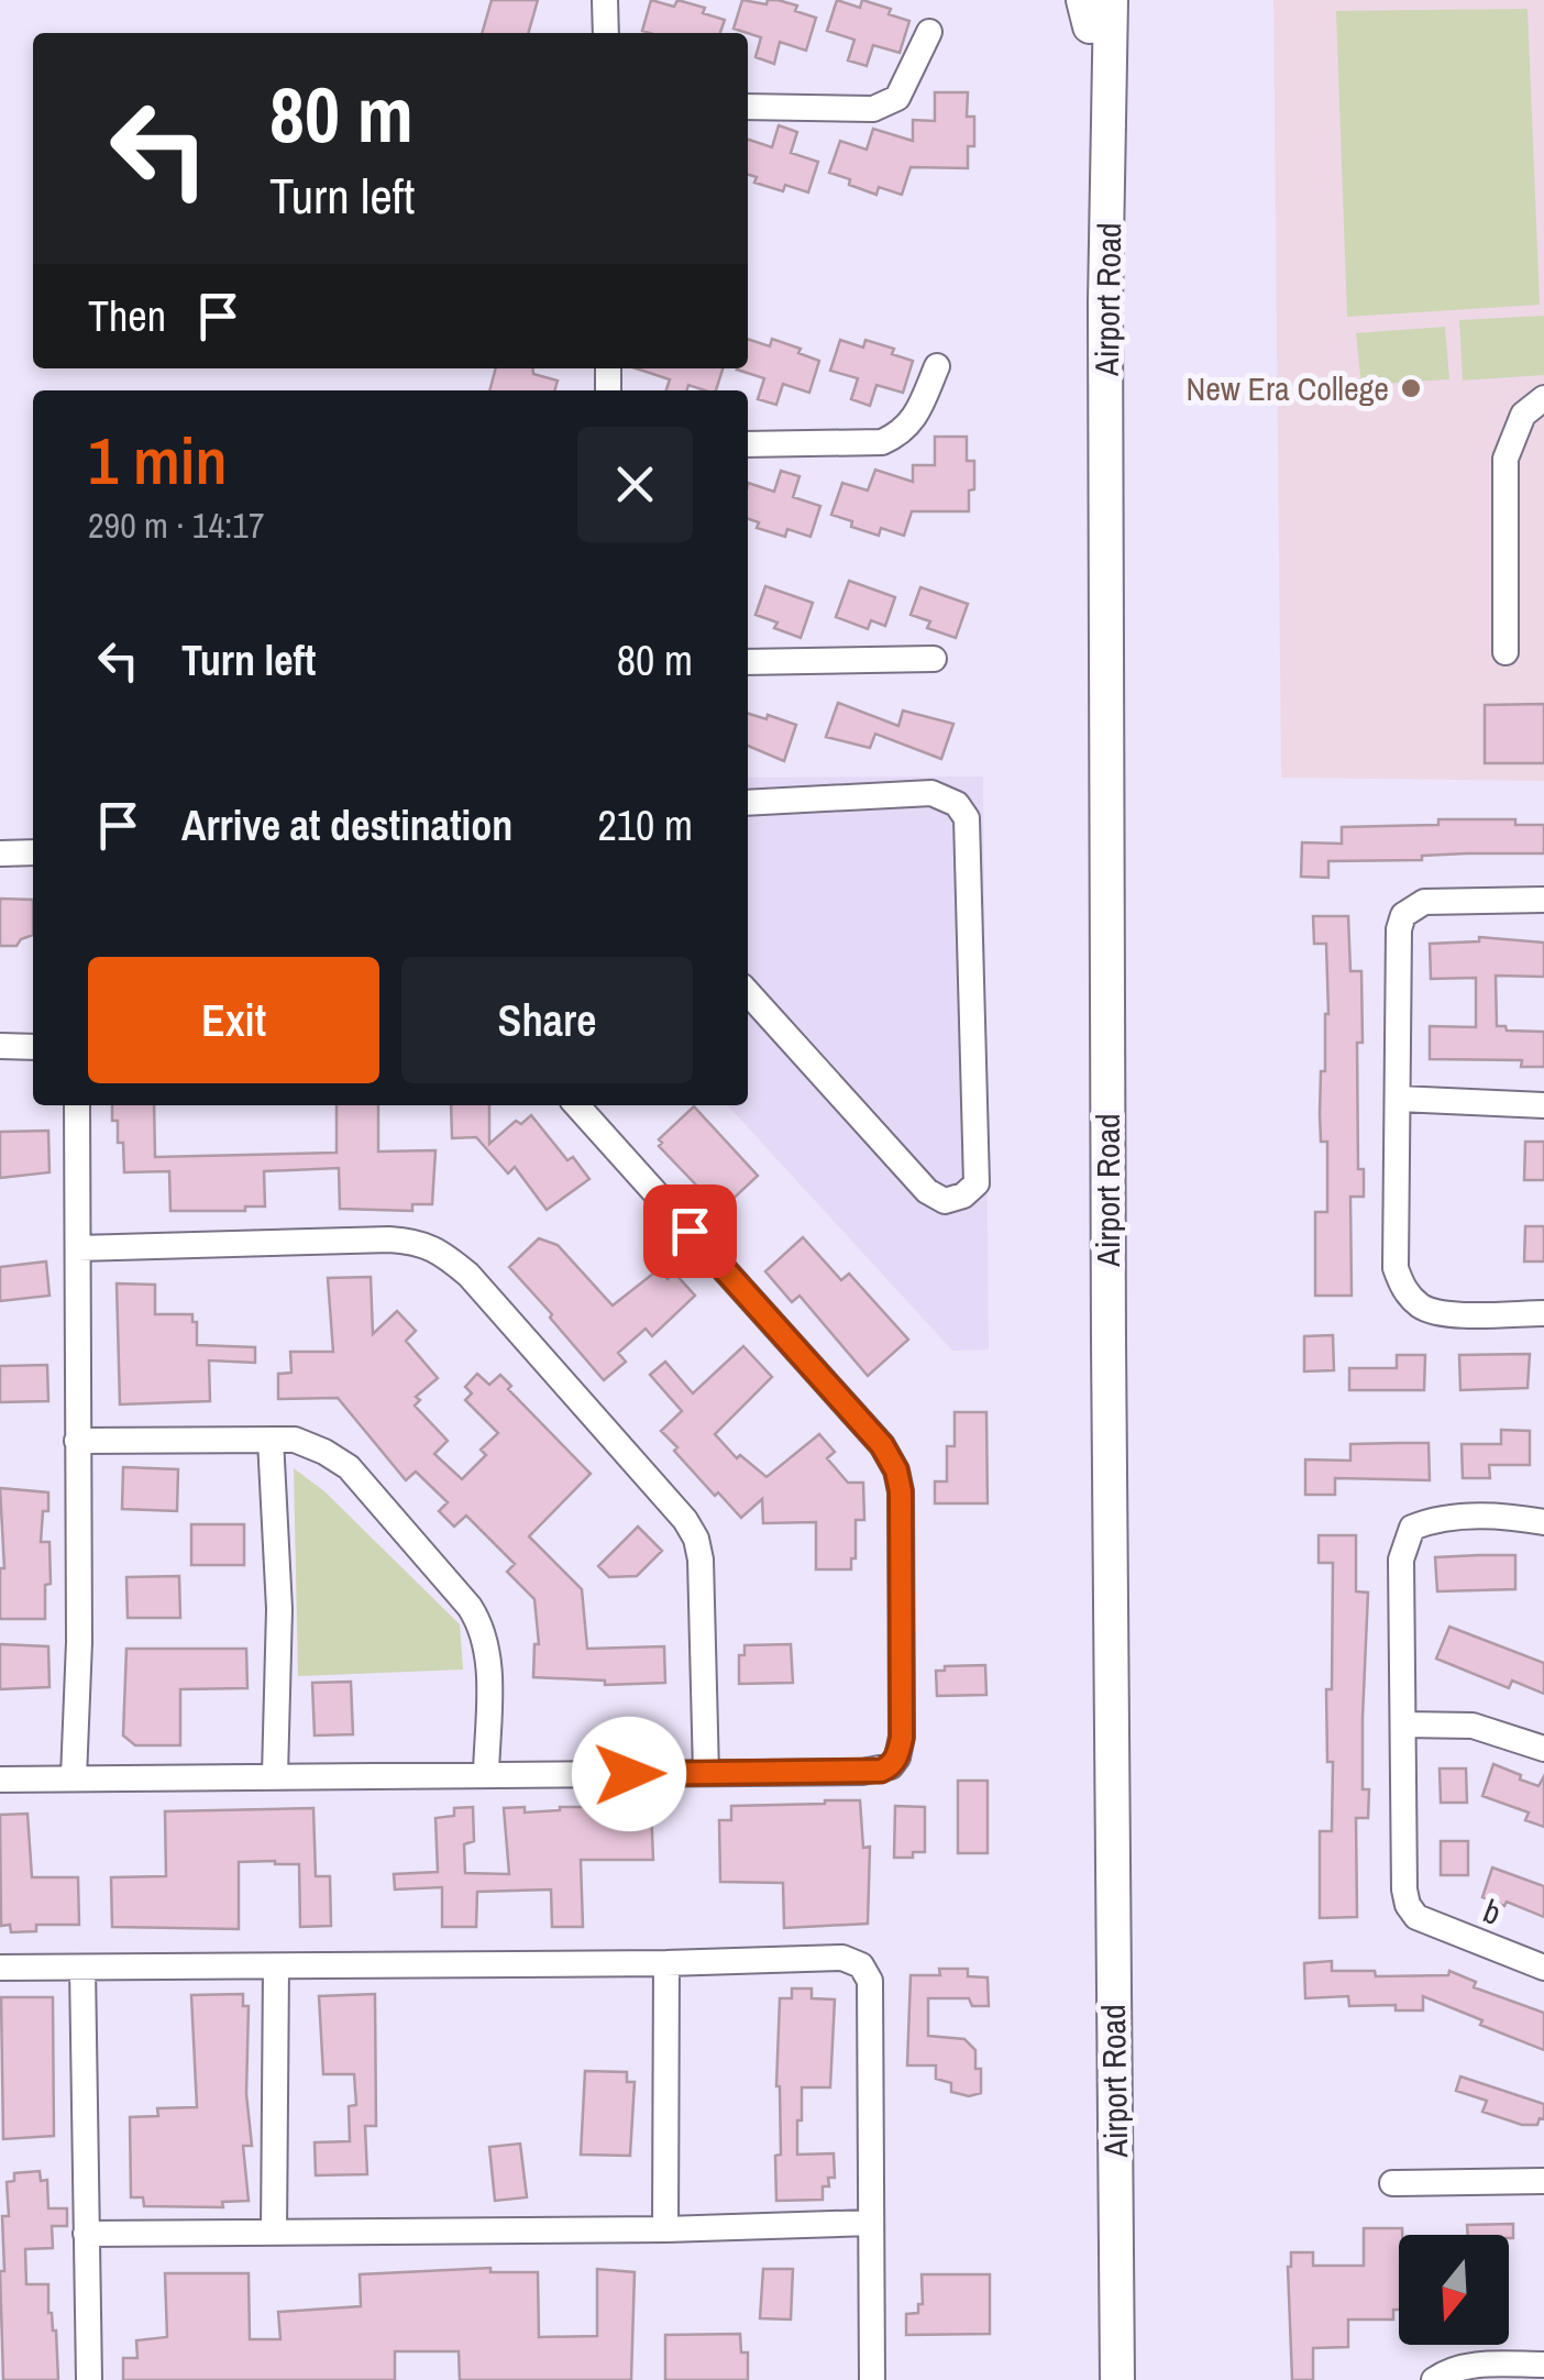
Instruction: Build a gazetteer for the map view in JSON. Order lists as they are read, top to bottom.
{
  "streets": {
    "main road": ["Airport Road"],
    "street": ["b"]
  },
  "places": ["New Era College"],
  "north": "bottom",
  "page": {
    "turn": ["80 m", "Turn left"],
    "then": "Then",
    "heading": ["1 min", "290 m · 14:17"],
    "list": [
      {
        "name": "Turn left",
        "value": "80 m"
      },
      {
        "name": "Arrive at destination",
        "value": "210 m"
      }
    ],
    "buttons": ["Exit", "Share"]
  }
}
